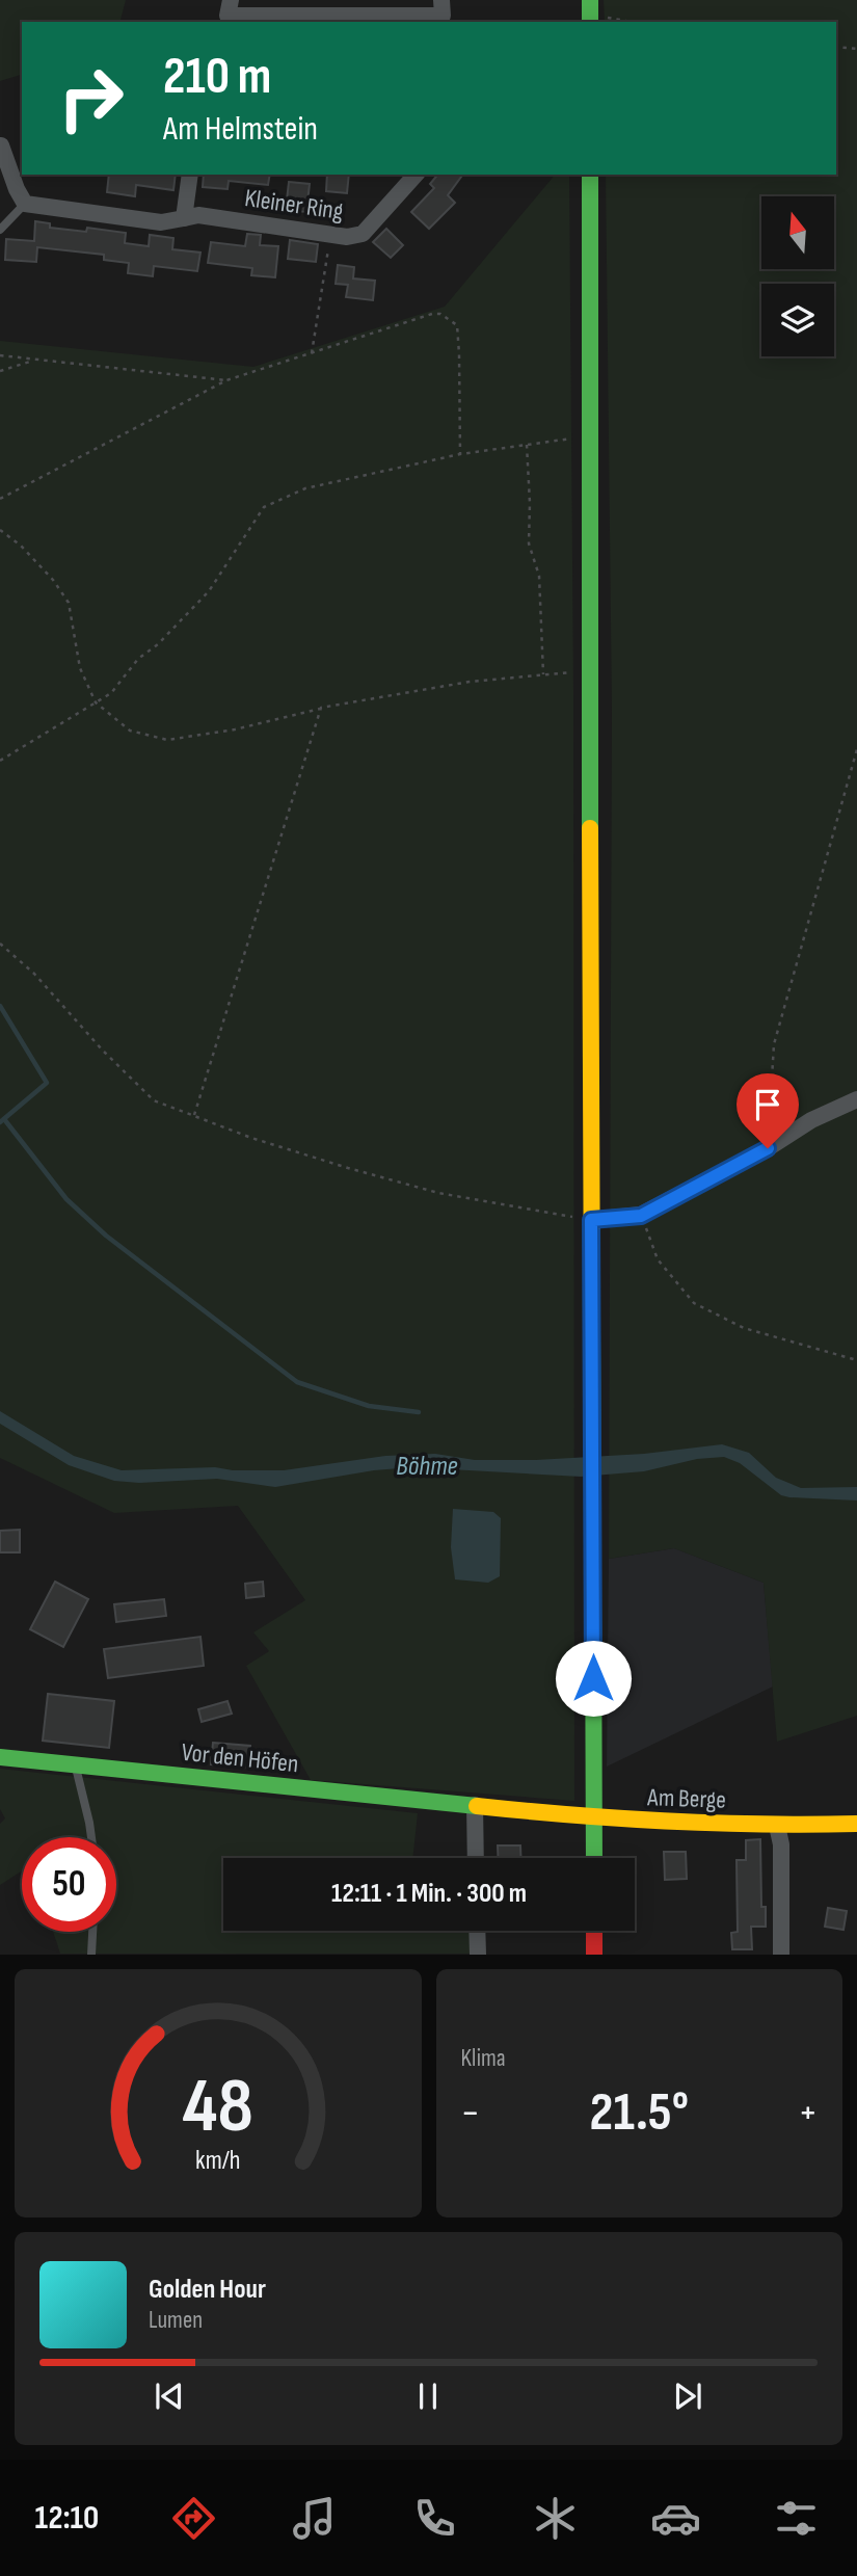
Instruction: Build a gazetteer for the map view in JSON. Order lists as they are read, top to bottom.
{
  "streets": {
    "main road": ["Vor den Höfen", "Am Berge"],
    "street": ["Kleiner Ring"]
  },
  "crossings": [
    ["Vor den Höfen", "Am Berge"]
  ],
  "water": ["Böhme"],
  "north": "top",
  "page": {
    "turn": ["210 m", "Am Helmstein"],
    "limit": "50",
    "trip": "12:11 · 1 Min. · 300 m",
    "tile": "Klima",
    "heat": ["−", "21.5°", "+"],
    "song": ["Golden Hour", "Lumen"],
    "tabs": "12:10",
    "gauge": ["48", "km/h"]
  }
}
